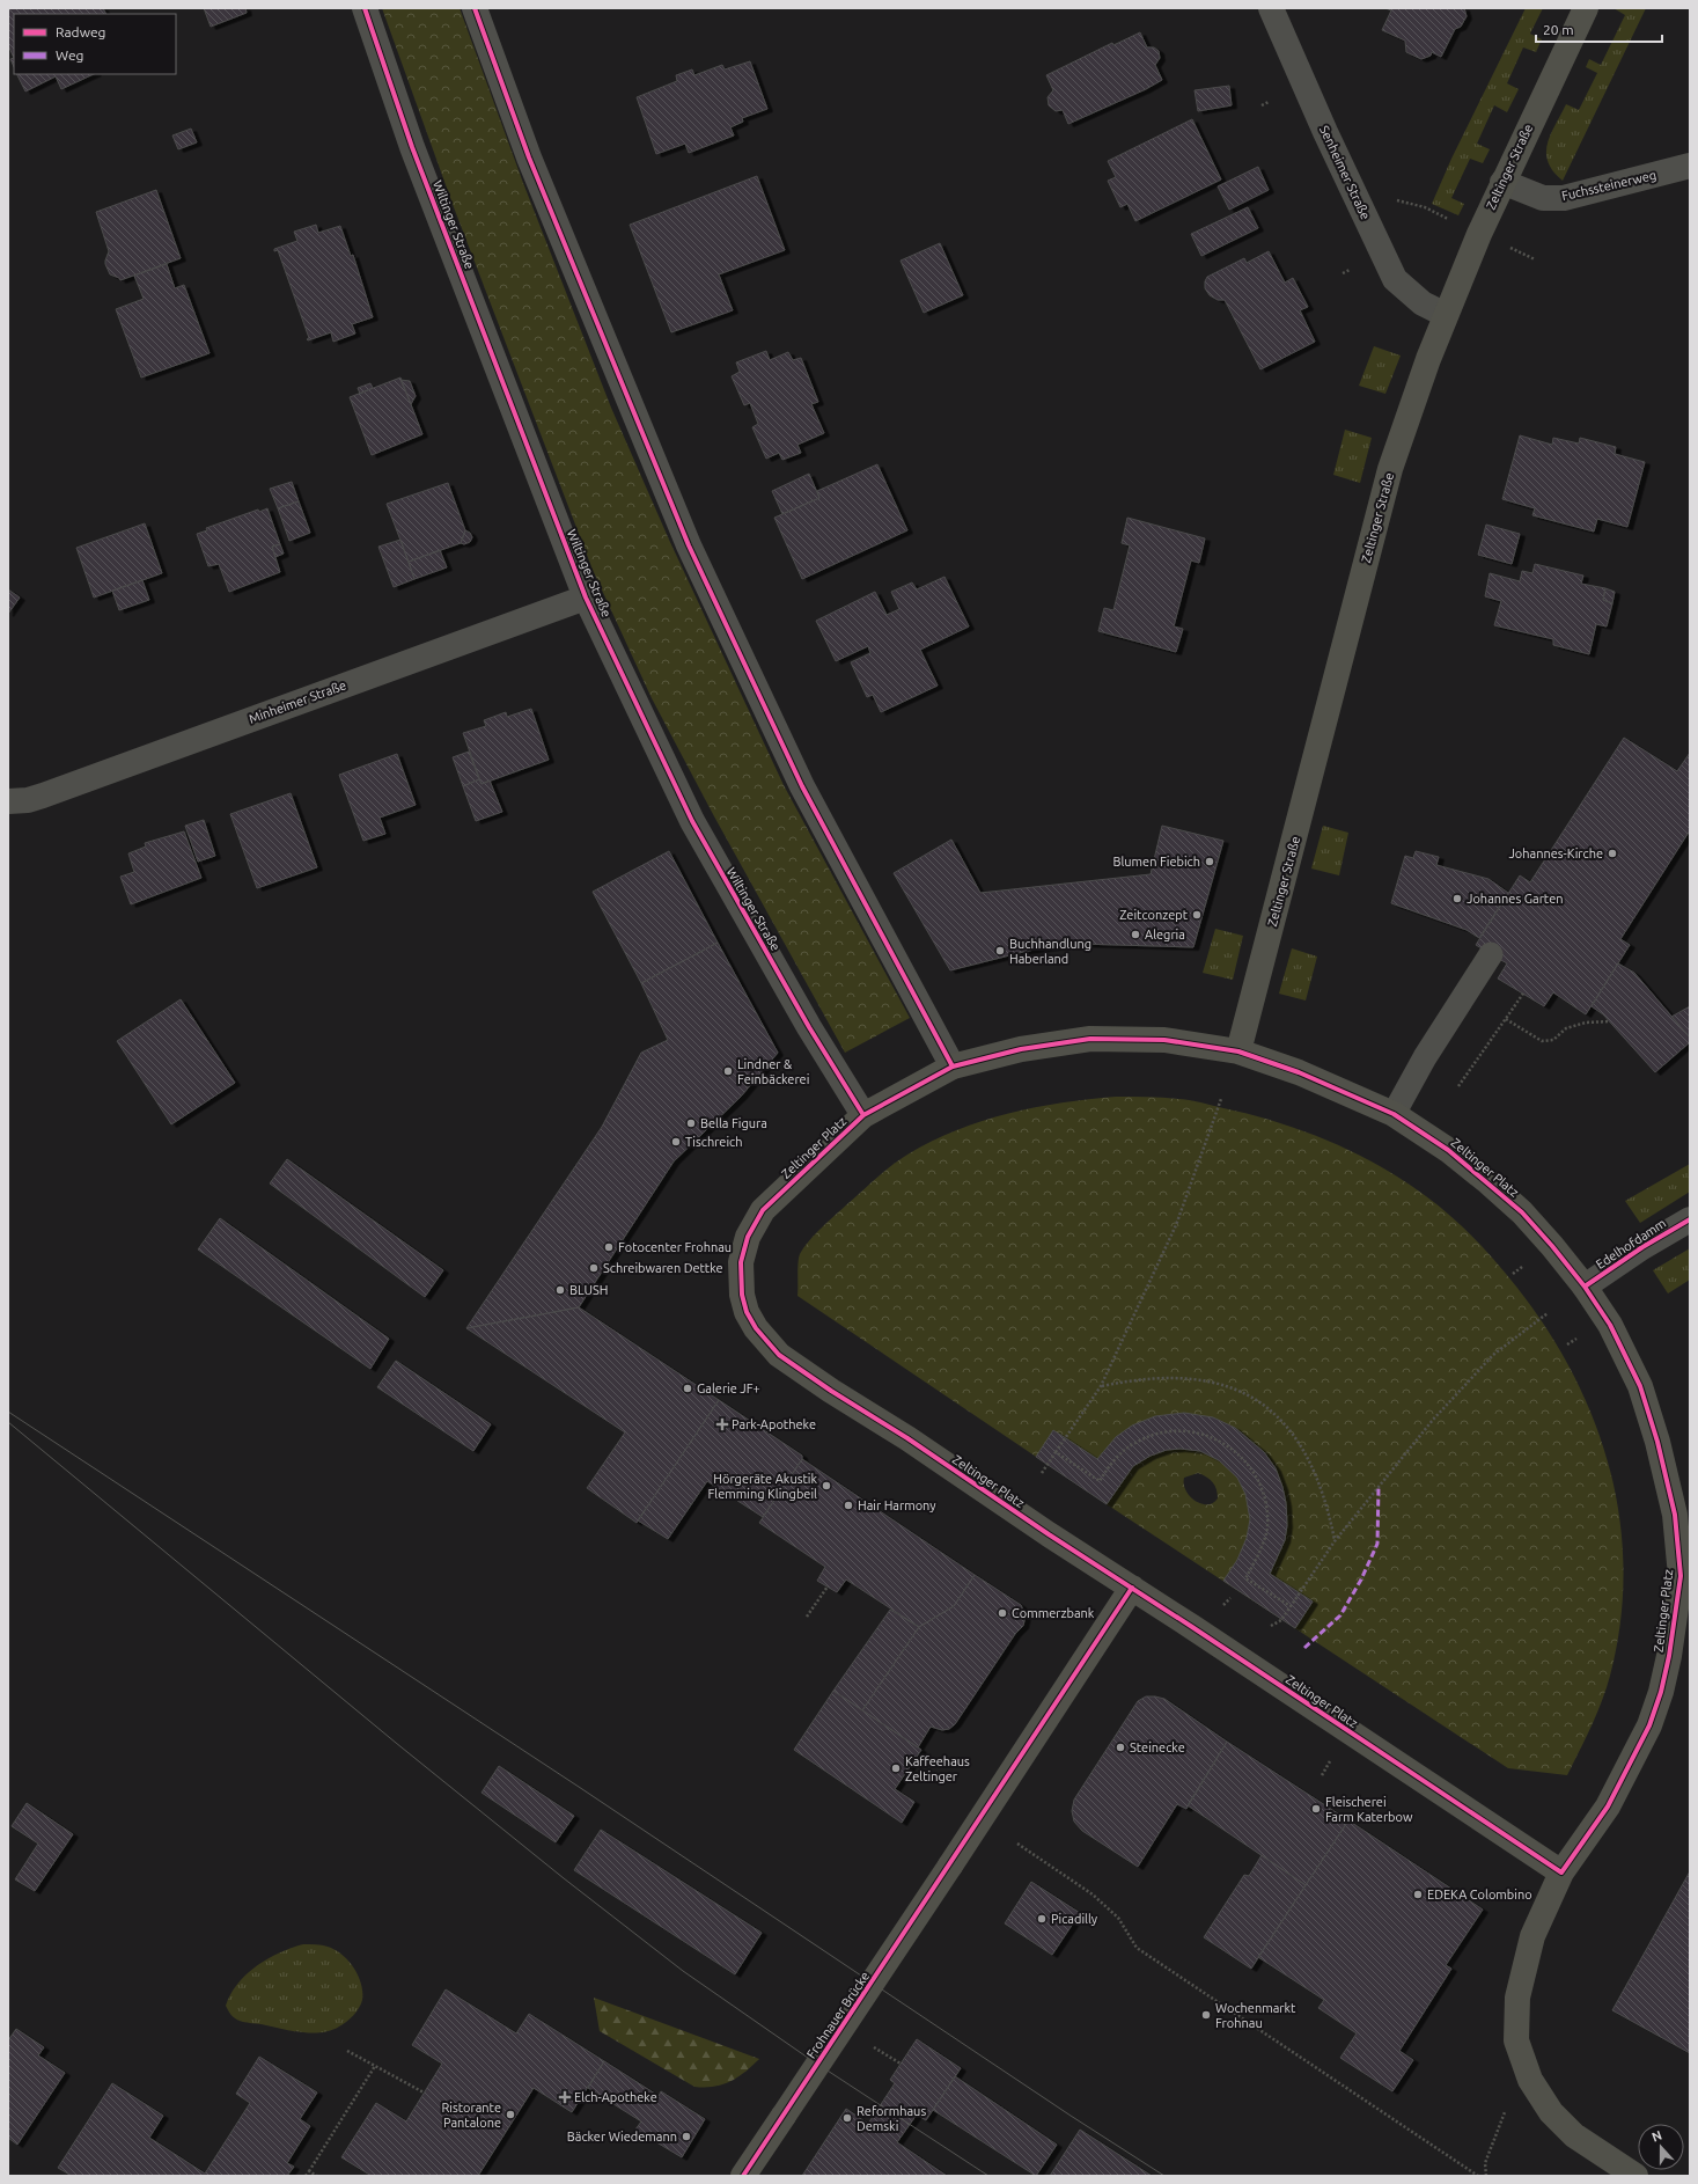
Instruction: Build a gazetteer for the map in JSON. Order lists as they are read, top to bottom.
{
  "streets": {
    "street": [
      "Zeltinger Straße",
      "Senheimer Straße",
      "Fuchssteinerweg",
      "Wiltinger Straße",
      "Minheimer Straße",
      "Zeltinger Platz",
      "Edelhofdamm",
      "Frohnauer Brücke"
    ]
  },
  "crossings": [
    ["Zeltinger Straße", "Senheimer Straße"],
    ["Zeltinger Straße", "Fuchssteinerweg"],
    ["Zeltinger Straße", "Zeltinger Platz"],
    ["Wiltinger Straße", "Minheimer Straße"],
    ["Wiltinger Straße", "Zeltinger Platz"],
    ["Zeltinger Platz", "Edelhofdamm"],
    ["Zeltinger Platz", "Frohnauer Brücke"]
  ],
  "places": {
    "other": [
      "Johannes-Kirche",
      "Blumen Fiebich",
      "Johannes Garten",
      "Zeitconzept",
      "Alegria",
      "Buchhandlung Haberland",
      "Lindner & Feinbäckerei",
      "Bella Figura",
      "Tischreich",
      "Fotocenter Frohnau",
      "Schreibwaren Dettke",
      "BLUSH",
      "Galerie JF+",
      "Hörgeräte Akustik Flemming Klingbeil",
      "Hair Harmony",
      "Commerzbank",
      "Steinecke",
      "Kaffeehaus Zeltinger",
      "Fleischerei Farm Katerbow",
      "EDEKA Colombino",
      "Picadilly",
      "Wochenmarkt Frohnau",
      "Ristorante Pantalone",
      "Reformhaus Demski",
      "Bäcker Wiedemann"
    ],
    "health": ["Park-Apotheke", "Elch-Apotheke"]
  },
  "legend": ["Radweg", "Weg"],
  "scale_bar": "20 m",
  "north": "top"
}
